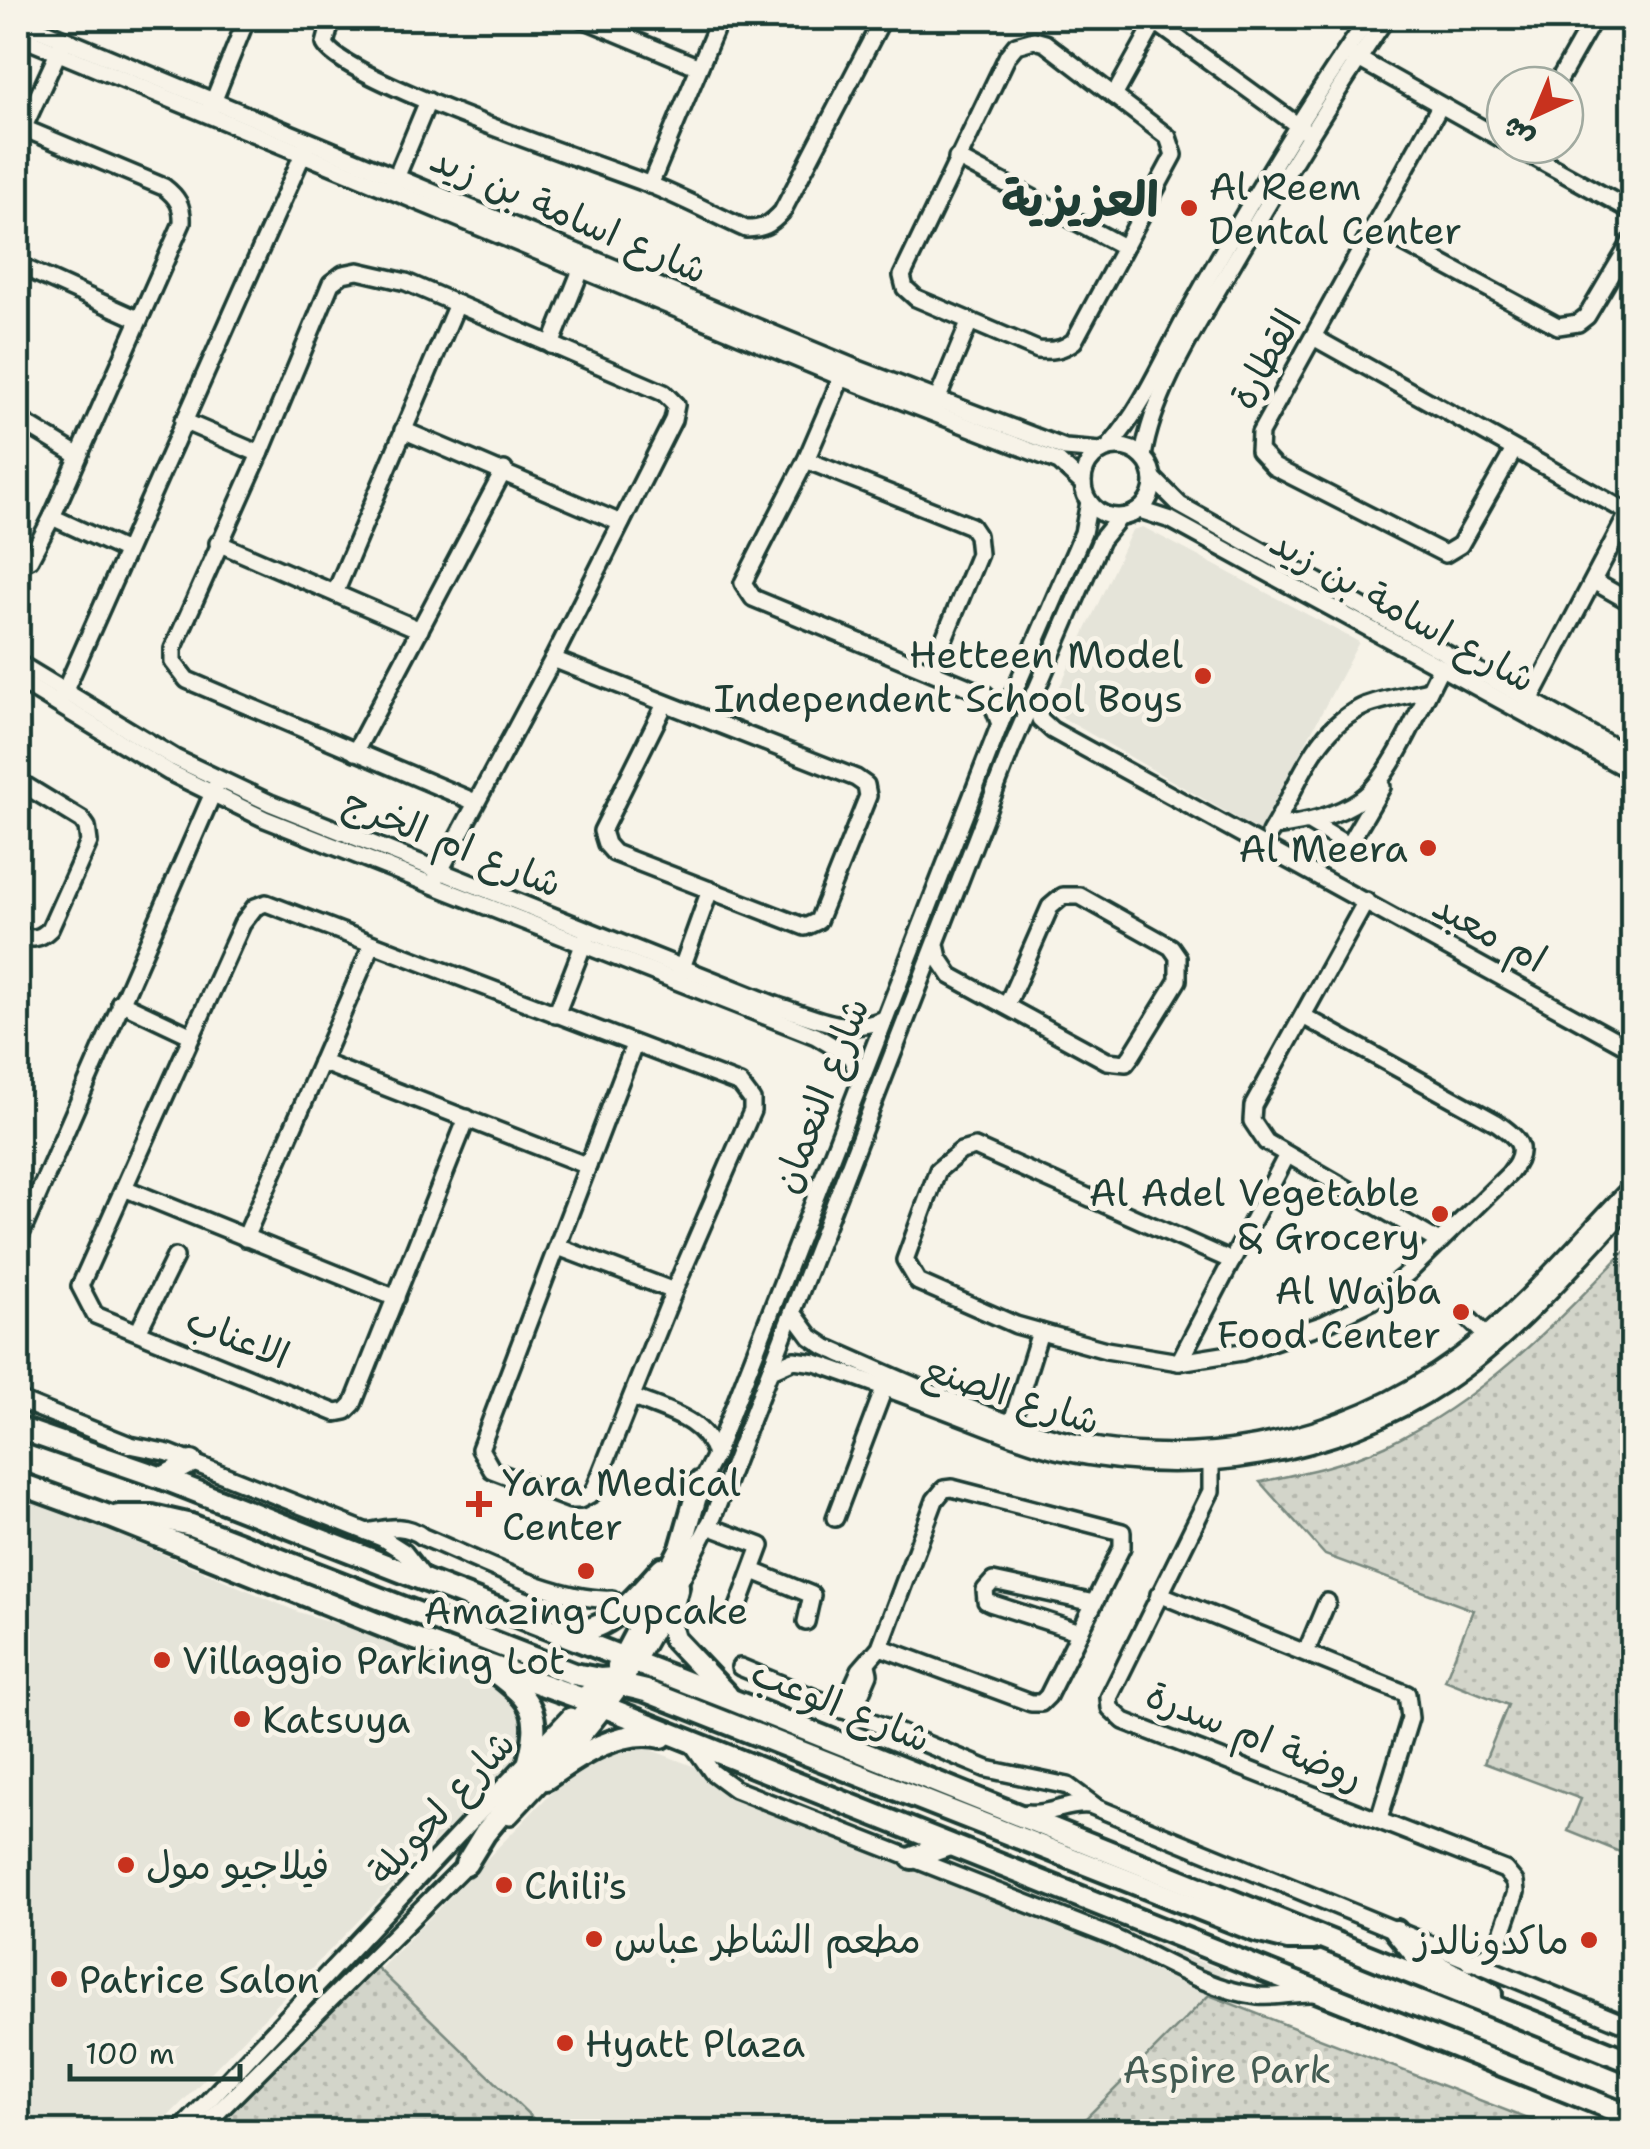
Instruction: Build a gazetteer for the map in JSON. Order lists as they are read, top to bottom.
{
  "streets": {
    "main road": ["شارع الوعب"],
    "street": [
      "شارع اسامة بن زيد",
      "القطارة",
      "شارع ام الخرج",
      "ام معبد",
      "شارع النعمان",
      "الاعناب",
      "شارع الصنع",
      "روضة ام سدرة",
      "شارع لحويلة"
    ]
  },
  "crossings": [
    ["شارع اسامة بن زيد", "شارع النعمان"],
    ["شارع ام الخرج", "شارع النعمان"],
    ["شارع النعمان", "شارع الصنع"],
    ["شارع النعمان", "شارع الوعب"],
    ["شارع الصنع", "روضة ام سدرة"]
  ],
  "districts": ["العزيزية"],
  "parks": ["Aspire Park"],
  "places": {
    "other": [
      "Al Reem Dental Center",
      "Hetteen Model Independent School Boys",
      "Al Meera",
      "Al Adel Vegetable & Grocery",
      "Al Wajba Food Center",
      "Amazing Cupcake",
      "Villaggio Parking Lot",
      "Katsuya",
      "فيلاجيو مول",
      "Chili's",
      "مطعم الشاطر عباس",
      "ماكدونالدز",
      "Patrice Salon",
      "Hyatt Plaza"
    ],
    "health": ["Yara Medical Center"]
  },
  "scale_bar": "100 m",
  "north": "bottom left"
}
